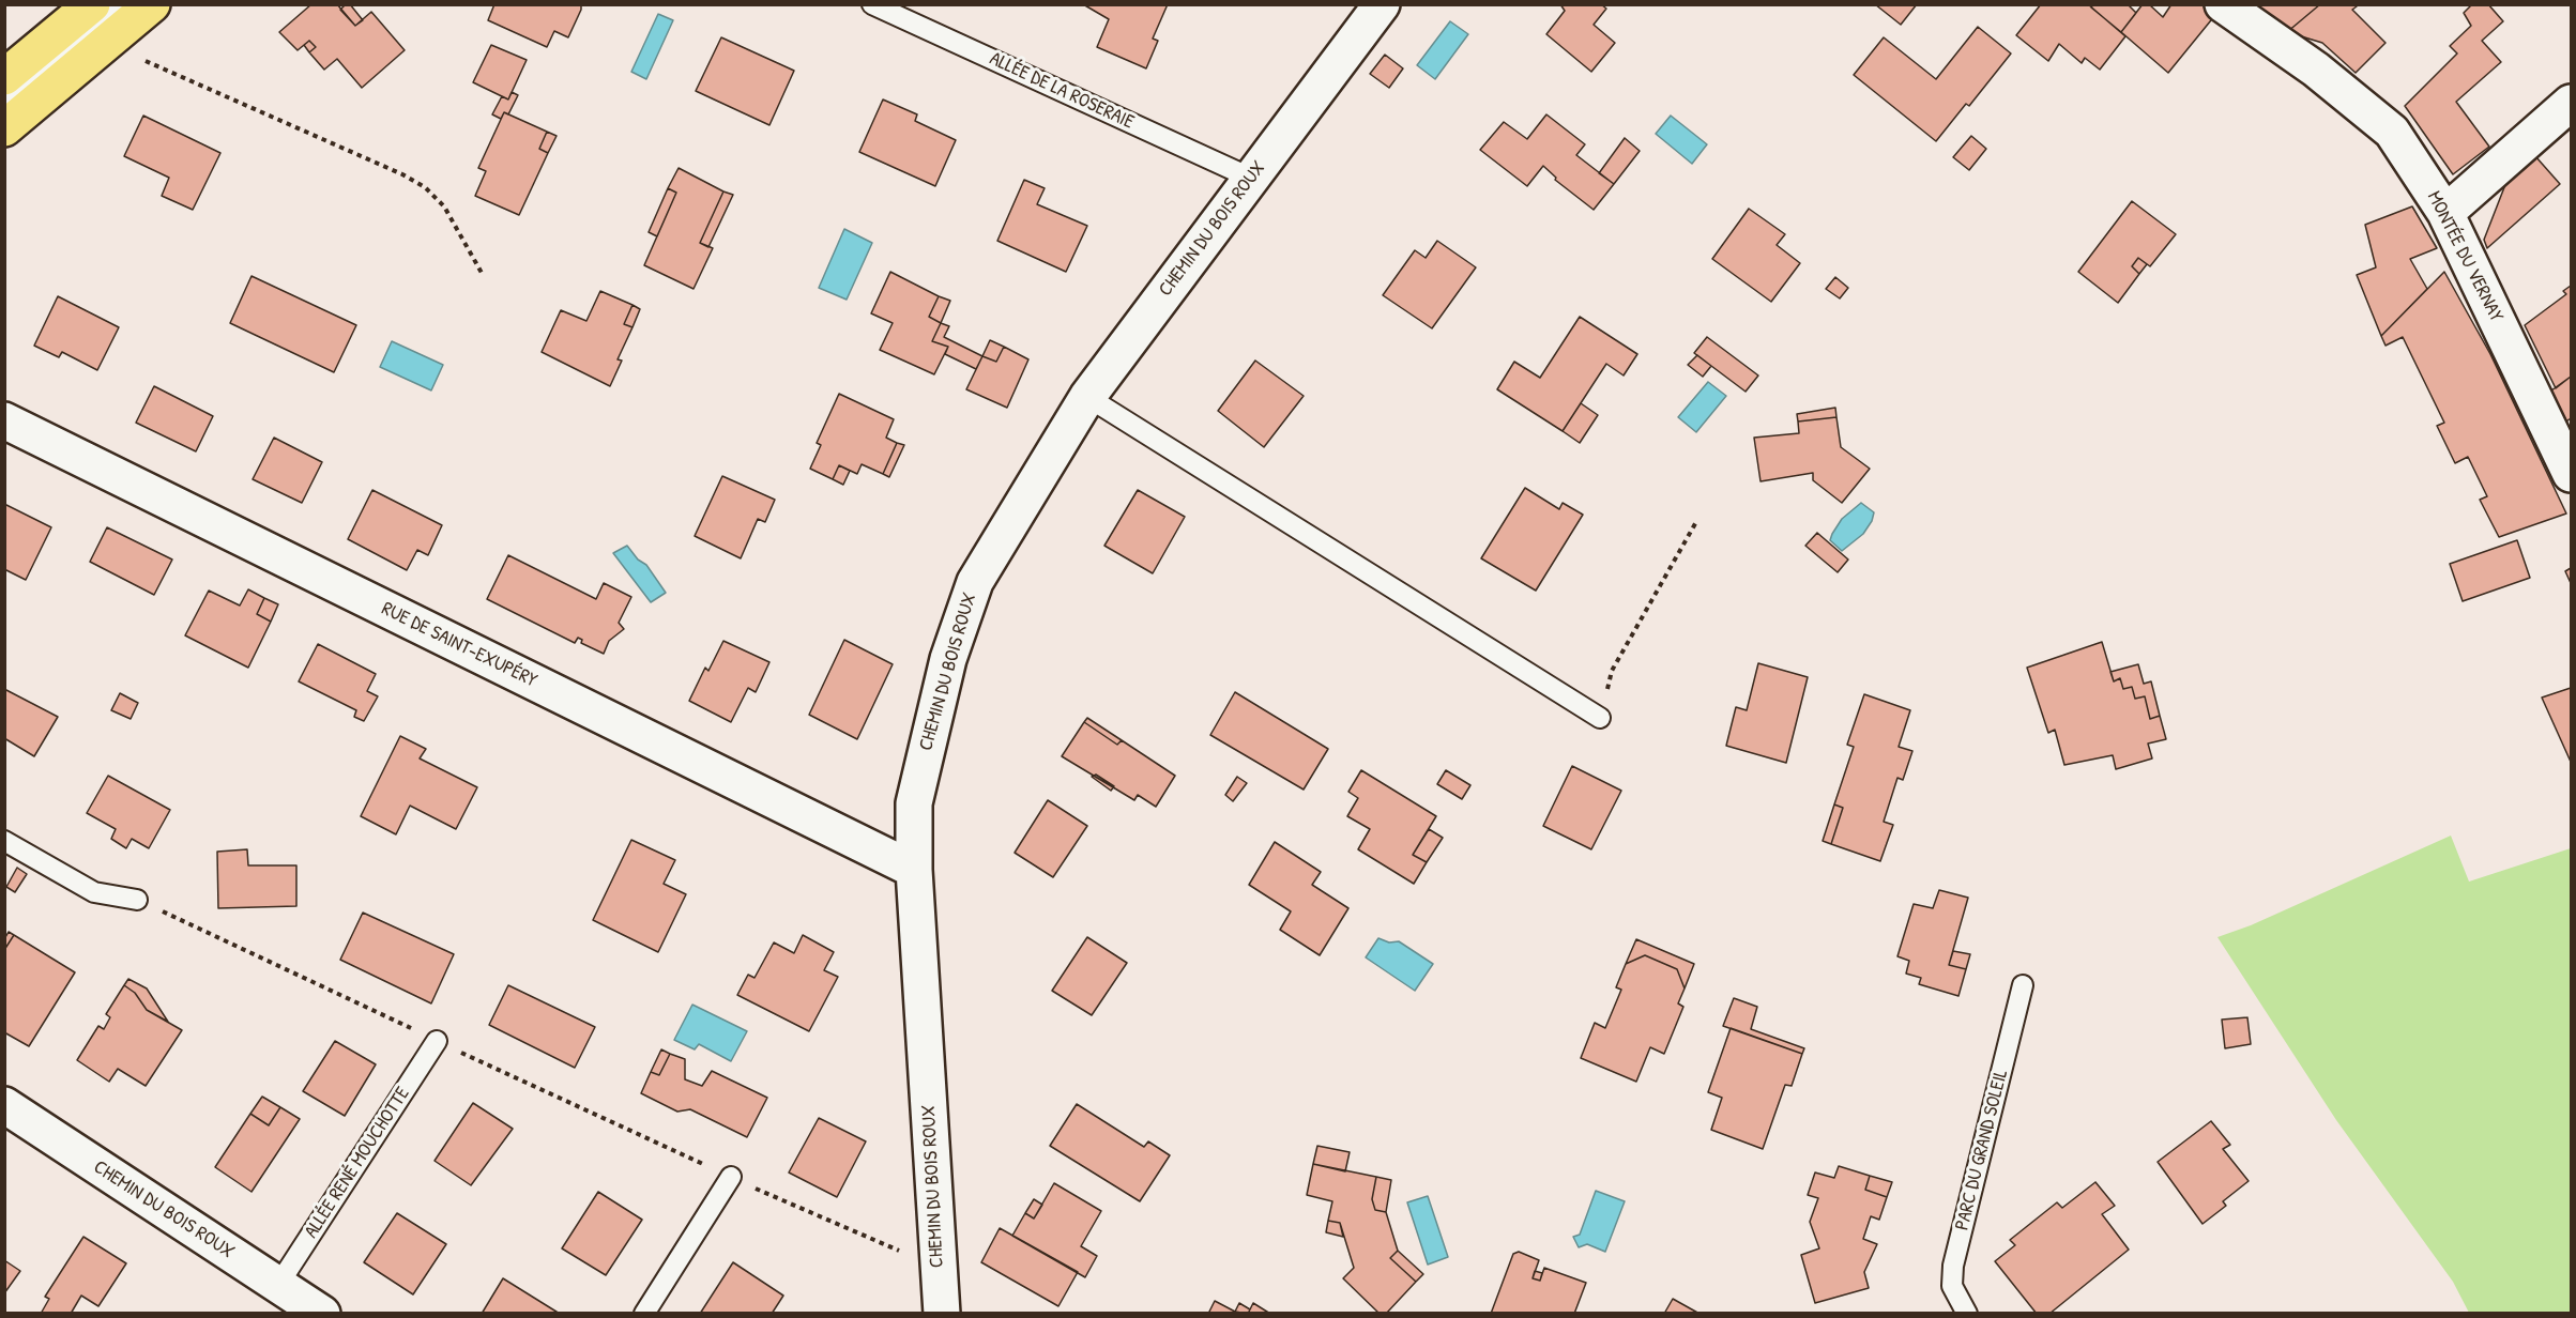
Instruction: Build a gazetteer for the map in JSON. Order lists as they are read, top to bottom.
{
  "streets": {
    "street": ["CHEMIN DU BOIS ROUX", "MONTÉE DU VERNAY", "RUE DE SAINT-EXUPÉRY"],
    "lane": ["ALLÉE DE LA ROSERAIE", "PARC DU GRAND SOLEIL", "ALLÉE RENÉ MOUCHOTTE"]
  },
  "crossings": [
    ["ALLÉE DE LA ROSERAIE", "CHEMIN DU BOIS ROUX"],
    ["CHEMIN DU BOIS ROUX", "RUE DE SAINT-EXUPÉRY"],
    ["CHEMIN DU BOIS ROUX", "ALLÉE RENÉ MOUCHOTTE"]
  ]
}
